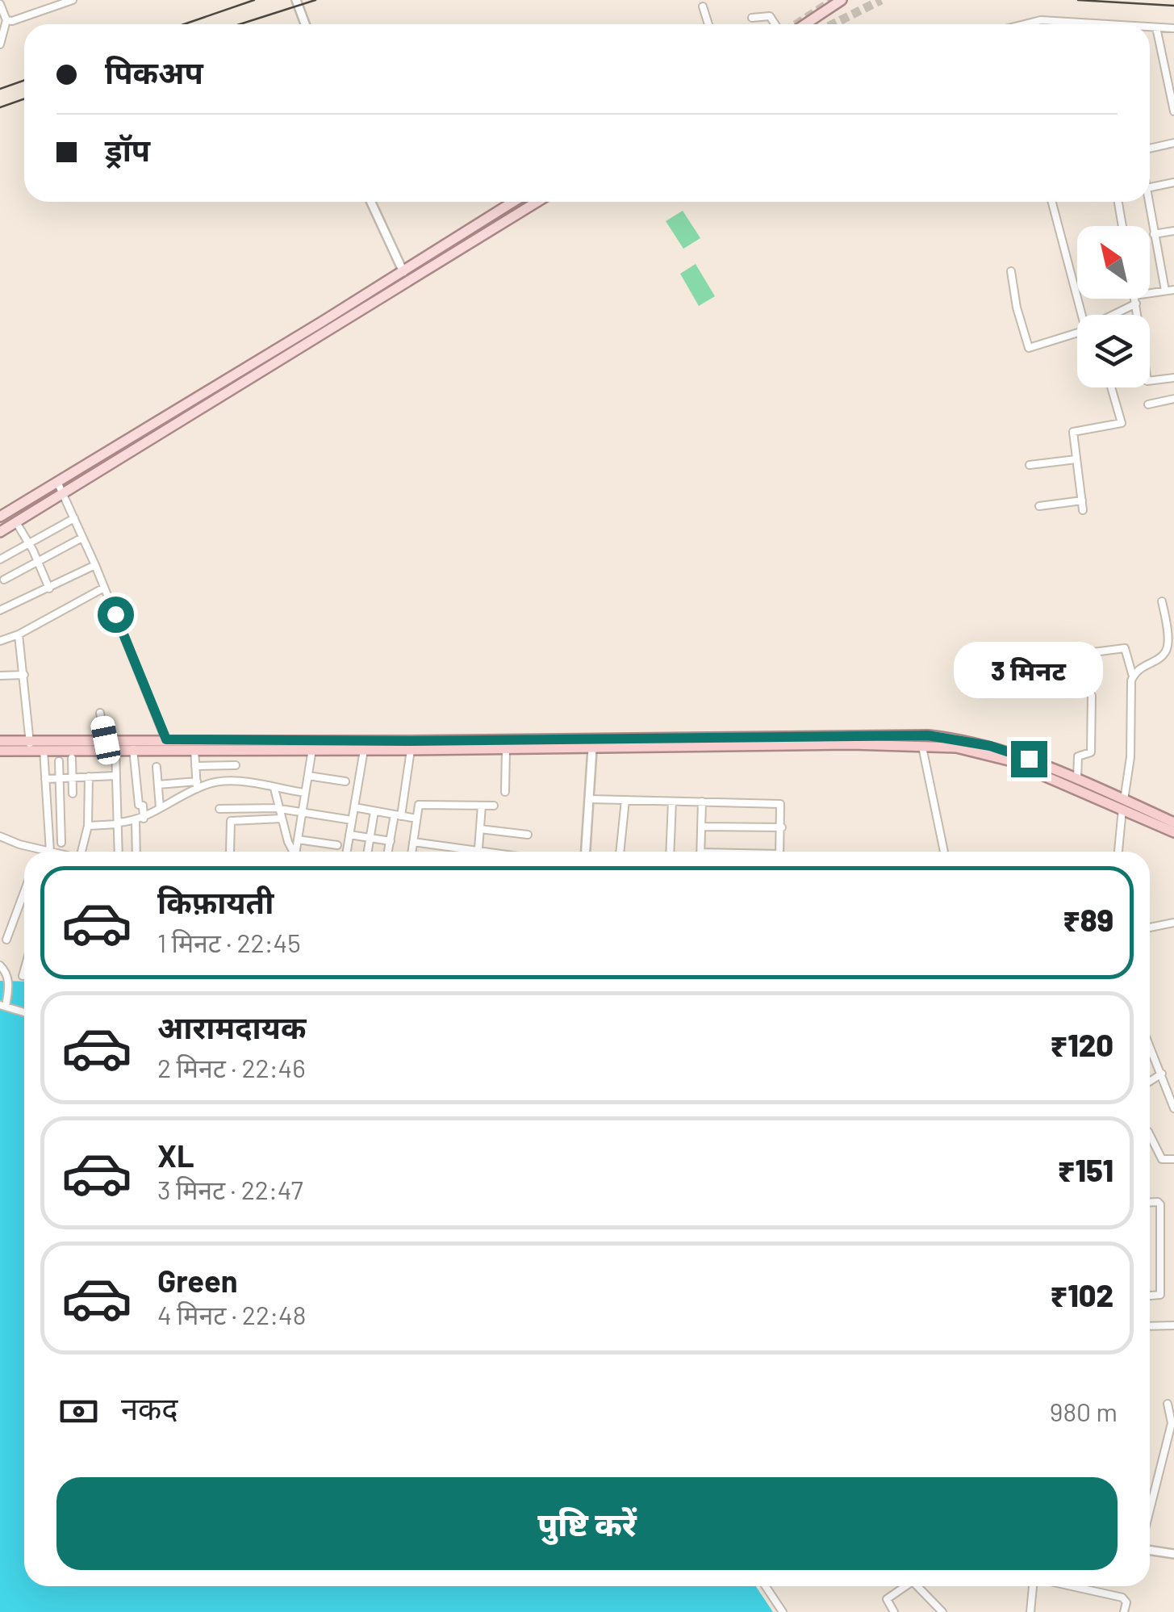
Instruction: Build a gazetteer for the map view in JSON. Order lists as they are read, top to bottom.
{
  "north": "top left",
  "page": {
    "banner": ["पिकअप", "ड्रॉप"],
    "bubble": "3 मिनट",
    "list": [
      {
        "name": "किफ़ायती",
        "note": "1 मिनट · 22:45",
        "value": "₹89"
      },
      {
        "name": "आरामदायक",
        "note": "2 मिनट · 22:46",
        "value": "₹120"
      },
      {
        "name": "XL",
        "note": "3 मिनट · 22:47",
        "value": "₹151"
      },
      {
        "name": "Green",
        "note": "4 मिनट · 22:48",
        "value": "₹102"
      }
    ],
    "pay": ["नकद", "980 m"],
    "buttons": "पुष्टि करें"
  }
}
